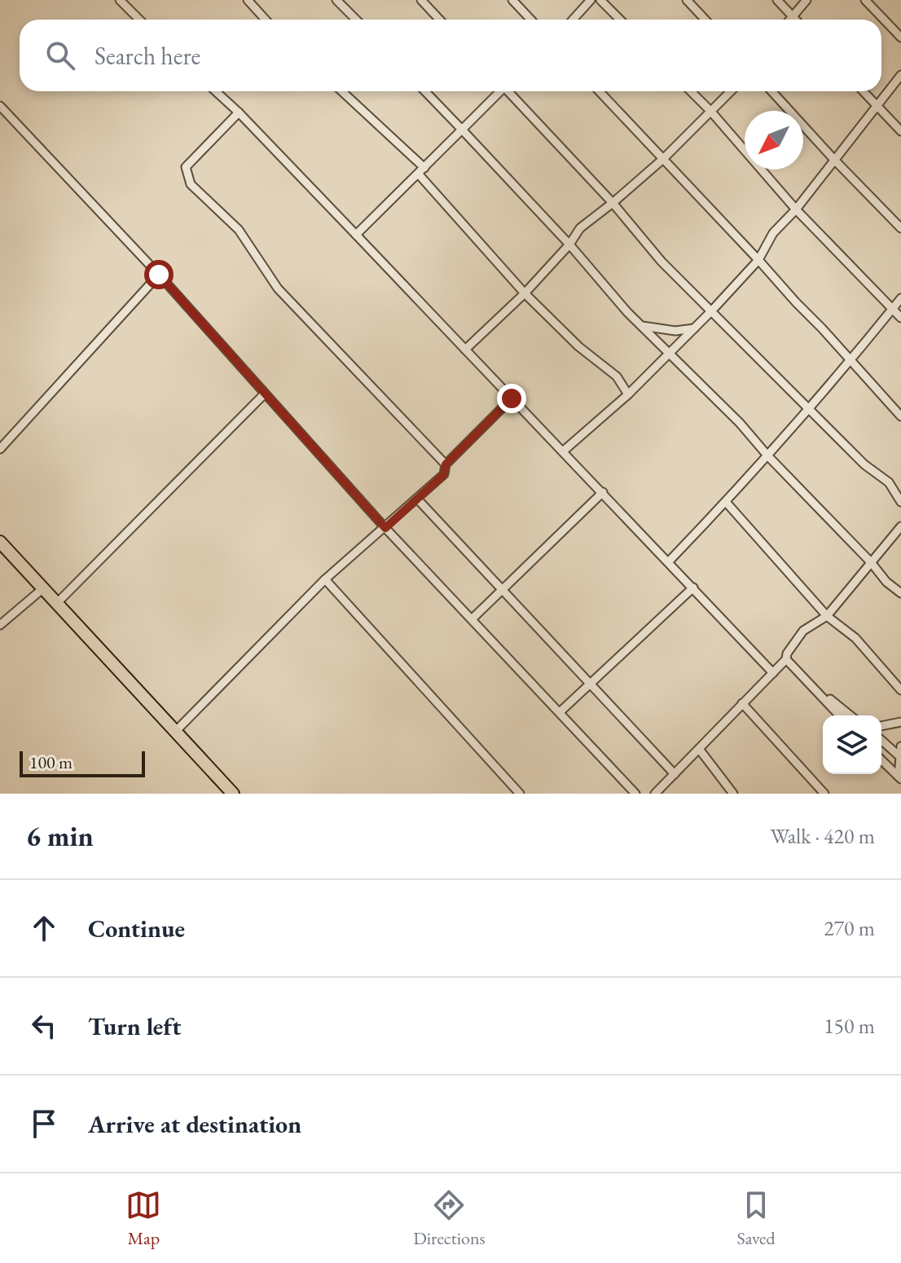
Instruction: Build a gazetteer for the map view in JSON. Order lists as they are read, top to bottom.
{
  "scale_bar": "100 m",
  "north": "bottom left",
  "page": {
    "search": "Search here",
    "scale": "100 m",
    "heading": ["6 min", "Walk · 420 m"],
    "list": [
      ["Continue", "270 m"],
      ["Turn left", "150 m"],
      "Arrive at destination"
    ],
    "nav": ["Map", "Directions", "Saved"]
  }
}
